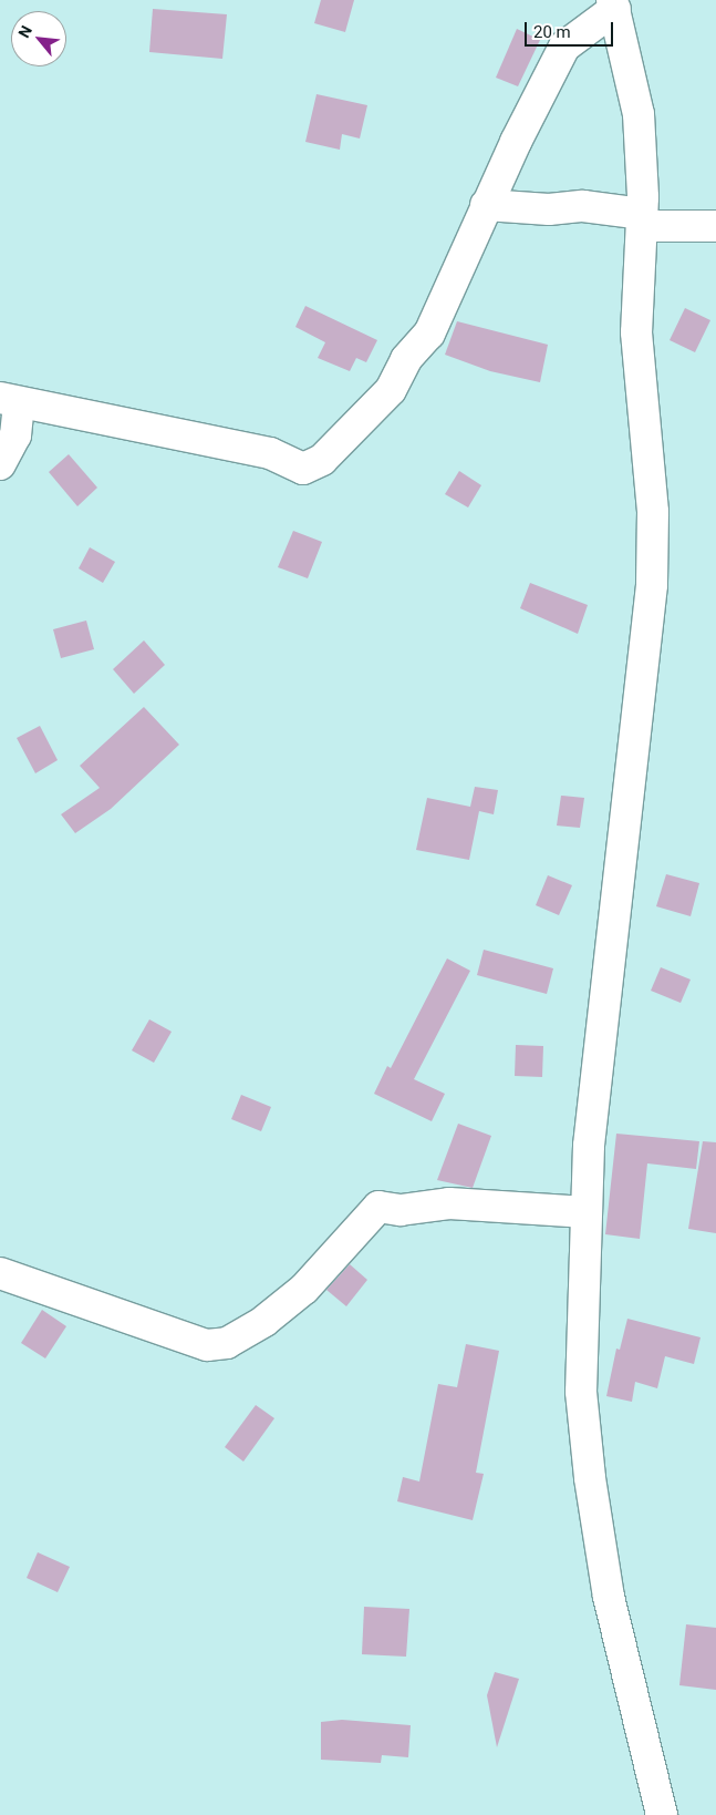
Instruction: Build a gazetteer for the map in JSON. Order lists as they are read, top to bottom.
{
  "scale_bar": "20 m",
  "north": "top left"
}
